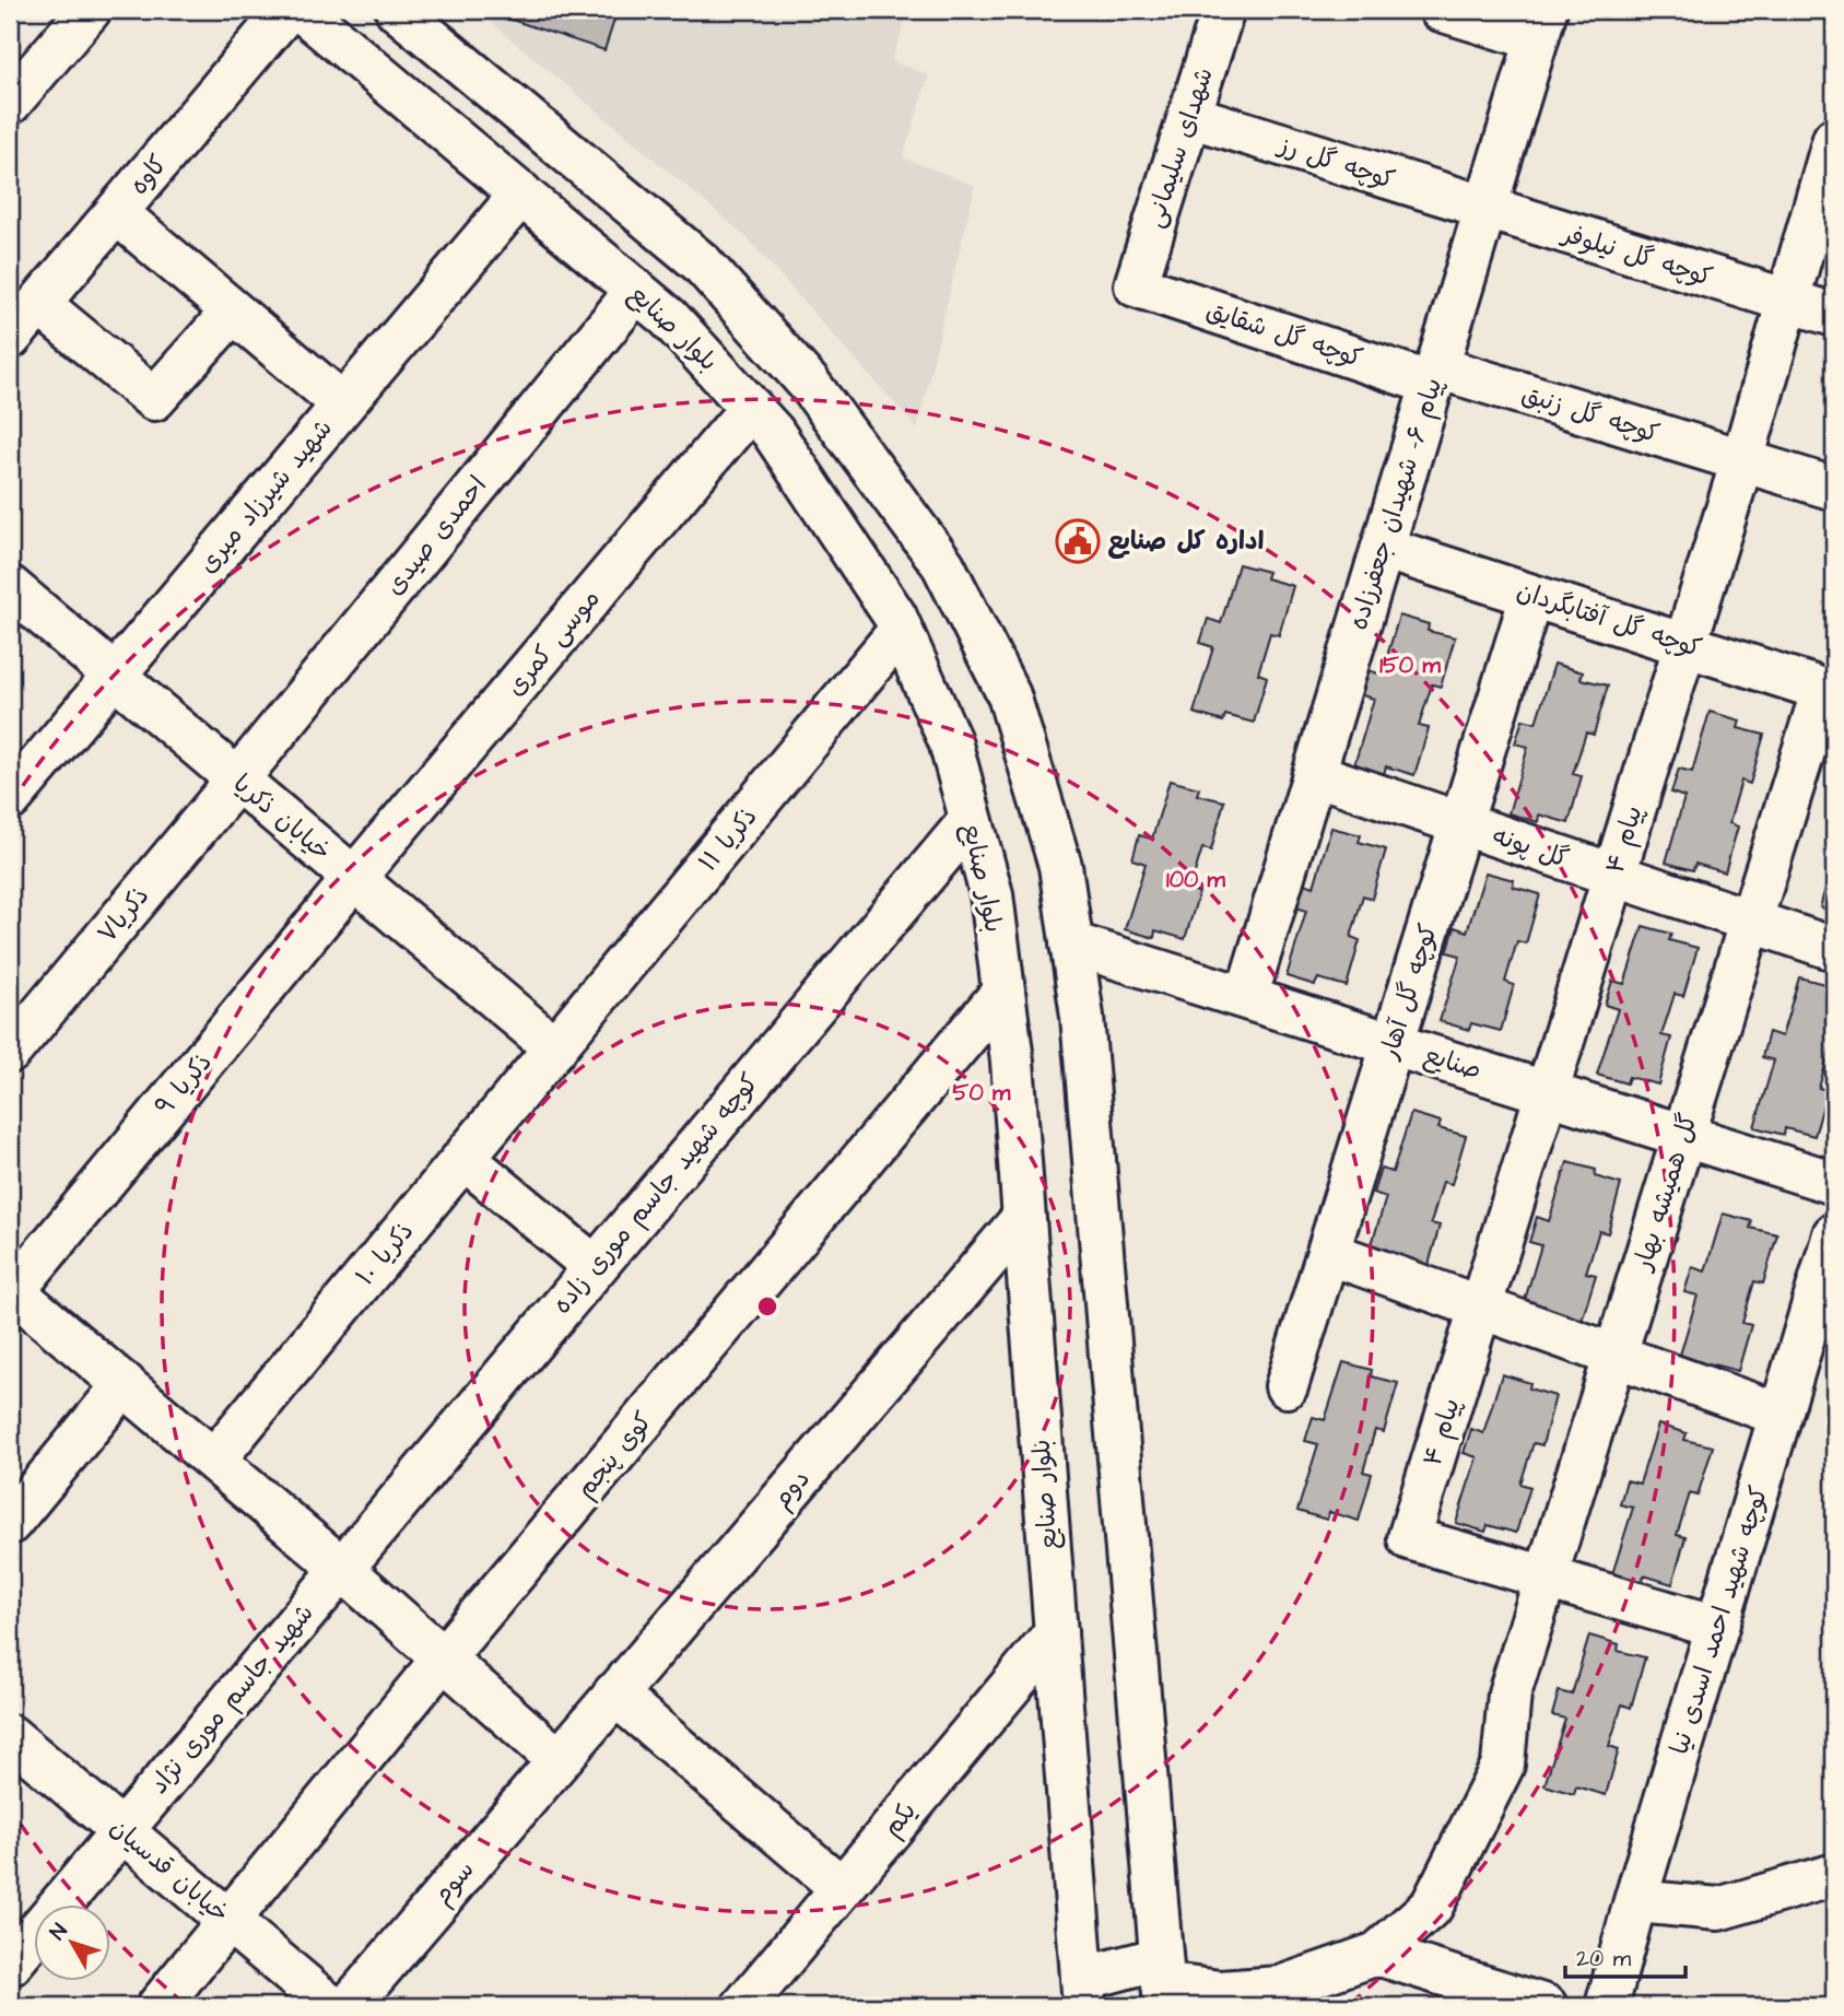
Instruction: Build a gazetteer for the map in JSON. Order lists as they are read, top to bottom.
{
  "streets": {
    "street": [
      "شهدای سلیمانی",
      "کوچه گل رز",
      "کاوه",
      "کوچه گل نیلوفر",
      "بلوار صنایع",
      "کوچه گل شقایق",
      "کوچه گل زنبق",
      "شهید شیرزاد میری",
      "پیام ۶- شهیدان جعفرزاده",
      "احمدی صیدی",
      "کوچه گل آفتابگردان",
      "موسی کمری",
      "خیابان ذکریا",
      "ذکریا ۱۱",
      "پیام ۴",
      "گل پونه",
      "ذکریا۷",
      "کوچه گل آهار",
      "صنایع",
      "ذکریا ۹",
      "گل همیشه بهار",
      "کوچه شهید جاسم موری زاده",
      "ذکریا ۱۰",
      "کوی پنجم",
      "دوم",
      "کوچه شهید احمد اسدی نیا",
      "شهید جاسم موری نژاد",
      "یکم",
      "خیابان قدسیان",
      "سوم"
    ]
  },
  "crossings": [
    ["شهدای سلیمانی", "کوچه گل رز"],
    ["شهدای سلیمانی", "کوچه گل شقایق"],
    ["کوچه گل رز", "کوچه گل نیلوفر"],
    ["کوچه گل رز", "پیام ۶- شهیدان جعفرزاده"],
    ["کوچه گل نیلوفر", "پیام ۶- شهیدان جعفرزاده"],
    ["کوچه گل نیلوفر", "پیام ۴"],
    ["بلوار صنایع", "شهید شیرزاد میری"],
    ["بلوار صنایع", "احمدی صیدی"],
    ["بلوار صنایع", "موسی کمری"],
    ["بلوار صنایع", "ذکریا ۱۱"],
    ["بلوار صنایع", "کوچه شهید جاسم موری زاده"],
    ["بلوار صنایع", "کوی پنجم"],
    ["بلوار صنایع", "دوم"],
    ["بلوار صنایع", "یکم"],
    ["کوچه گل شقایق", "کوچه گل زنبق"],
    ["کوچه گل شقایق", "پیام ۶- شهیدان جعفرزاده"],
    ["کوچه گل زنبق", "پیام ۶- شهیدان جعفرزاده"],
    ["کوچه گل زنبق", "پیام ۴"],
    ["شهید شیرزاد میری", "خیابان ذکریا"],
    ["پیام ۶- شهیدان جعفرزاده", "کوچه گل آفتابگردان"],
    ["پیام ۶- شهیدان جعفرزاده", "گل پونه"],
    ["پیام ۶- شهیدان جعفرزاده", "صنایع"],
    ["احمدی صیدی", "خیابان ذکریا"],
    ["احمدی صیدی", "ذکریا۷"],
    ["کوچه گل آفتابگردان", "پیام ۴"],
    ["کوچه گل آفتابگردان", "کوچه گل آهار"],
    ["کوچه گل آفتابگردان", "گل همیشه بهار"],
    ["موسی کمری", "خیابان ذکریا"],
    ["موسی کمری", "ذکریا ۹"],
    ["خیابان ذکریا", "ذکریا ۱۱"],
    ["خیابان ذکریا", "ذکریا۷"],
    ["خیابان ذکریا", "ذکریا ۹"],
    ["خیابان ذکریا", "ذکریا ۱۰"],
    ["ذکریا ۱۱", "ذکریا ۱۰"],
    ["پیام ۴", "گل پونه"],
    ["پیام ۴", "صنایع"],
    ["پیام ۴", "گل همیشه بهار"],
    ["گل پونه", "کوچه گل آهار"],
    ["گل پونه", "گل همیشه بهار"],
    ["کوچه گل آهار", "صنایع"],
    ["صنایع", "گل همیشه بهار"],
    ["کوچه شهید جاسم موری زاده", "شهید جاسم موری نژاد"],
    ["کوی پنجم", "خیابان قدسیان"],
    ["دوم", "سوم"],
    ["شهید جاسم موری نژاد", "خیابان قدسیان"]
  ],
  "places": {
    "public building": ["اداره کل صنایع"]
  },
  "scale_bar": "20 m",
  "north": "top left",
  "rings": ["150 m", "100 m", "50 m"]
}
